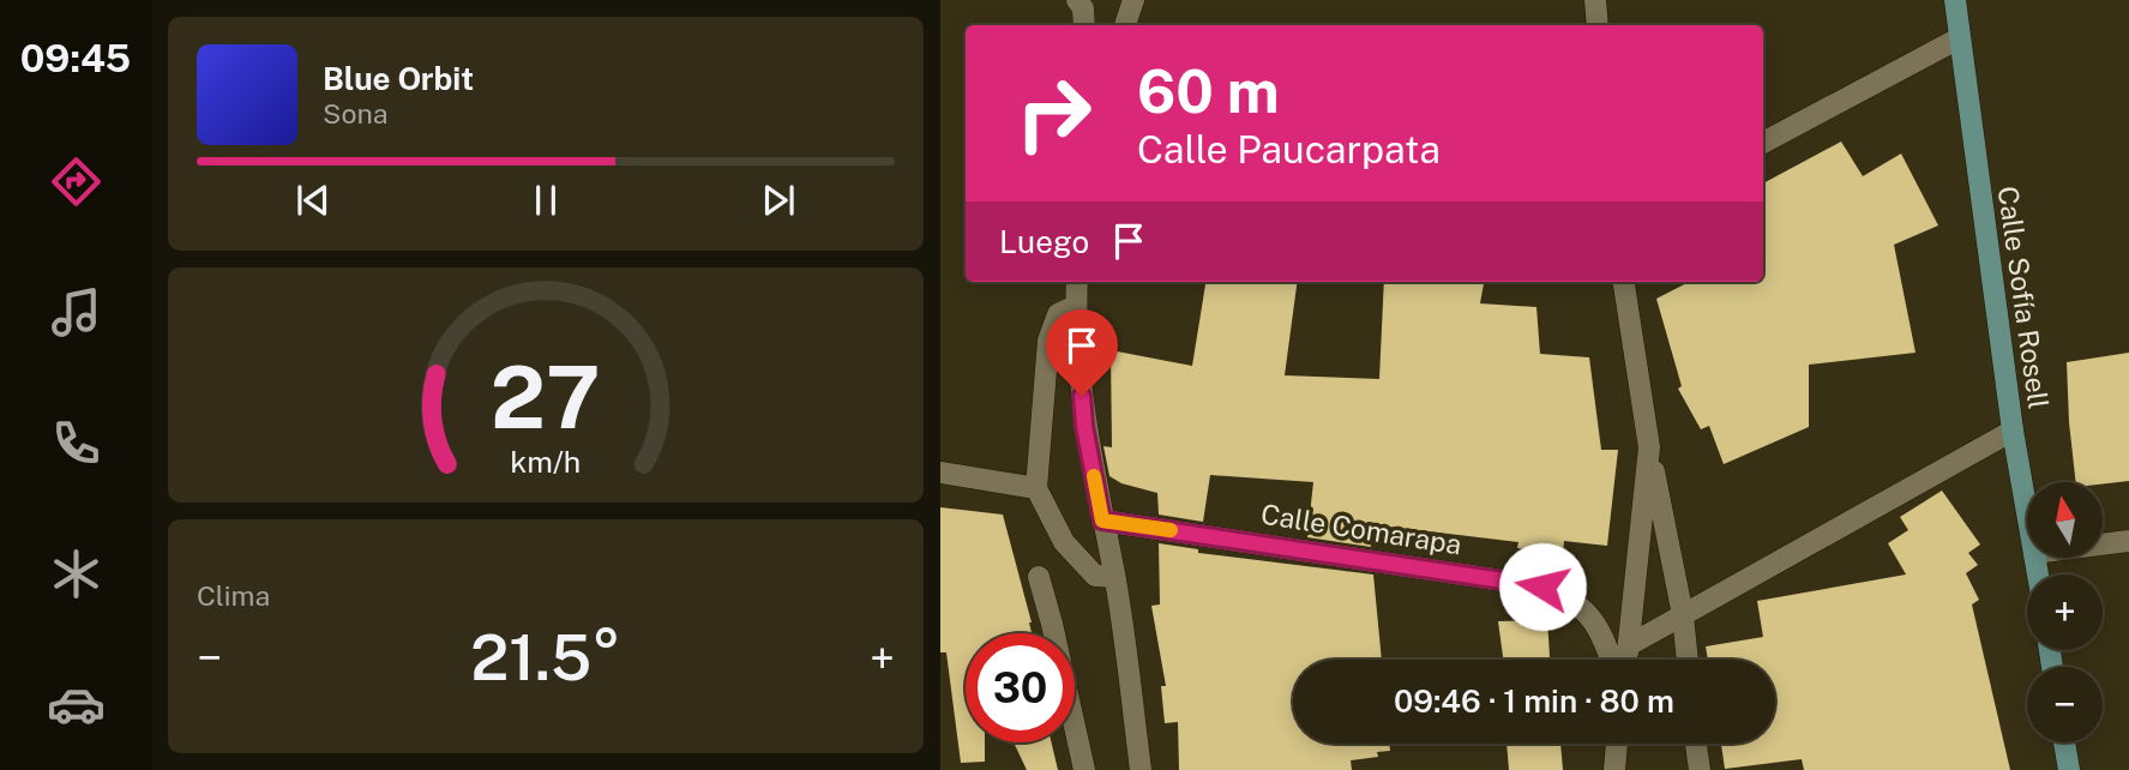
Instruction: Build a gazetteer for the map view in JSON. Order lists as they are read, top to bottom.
{
  "streets": {
    "street": ["Calle Sofía Rosell", "Calle Comarapa"]
  },
  "north": "top",
  "page": {
    "tabs": "09:45",
    "turn": ["60 m", "Calle Paucarpata"],
    "song": ["Blue Orbit", "Sona"],
    "then": "Luego",
    "map_buttons": ["+", "−"],
    "tile": "Clima",
    "heat": ["−", "21.5°", "+"],
    "limit": "30",
    "trip": "09:46 · 1 min · 80 m",
    "gauge": ["27", "km/h"]
  }
}
